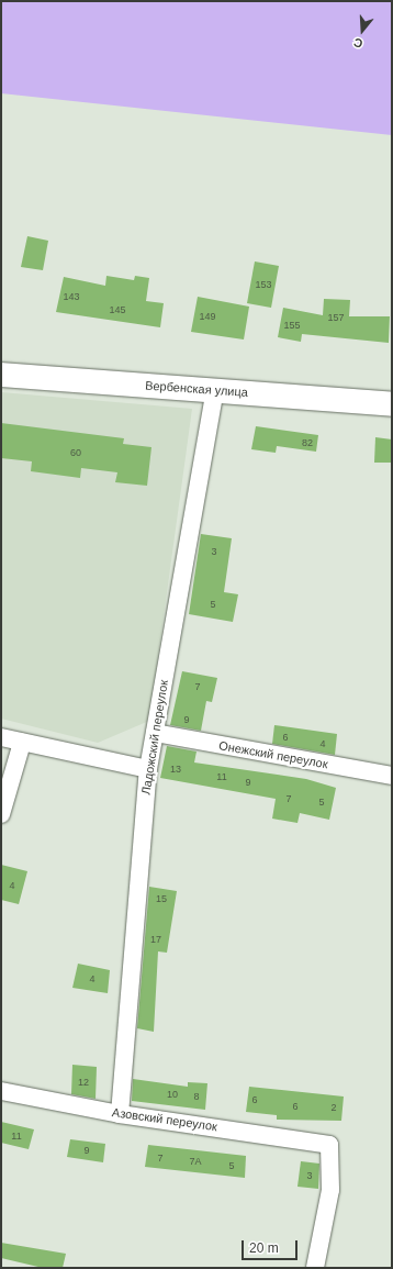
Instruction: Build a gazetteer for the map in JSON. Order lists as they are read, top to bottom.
{
  "streets": {
    "main road": ["Вербенская улица"],
    "street": ["Ладожский переулок", "Онежский переулок", "Азовский переулок"]
  },
  "crossings": [
    ["Вербенская улица", "Ладожский переулок"],
    ["Ладожский переулок", "Онежский переулок"],
    ["Ладожский переулок", "Азовский переулок"]
  ],
  "house_numbers": [
    "153",
    "143",
    "145",
    "149",
    "157",
    "155",
    "82",
    "60",
    "3",
    "5",
    "7",
    "9",
    "6",
    "4",
    "13",
    "11",
    "9",
    "7",
    "5",
    "4",
    "15",
    "17",
    "4",
    "12",
    "10",
    "8",
    "6",
    "6",
    "2",
    "11",
    "9",
    "7",
    "7А",
    "5",
    "3"
  ],
  "scale_bar": "20 m",
  "north": "bottom"
}
